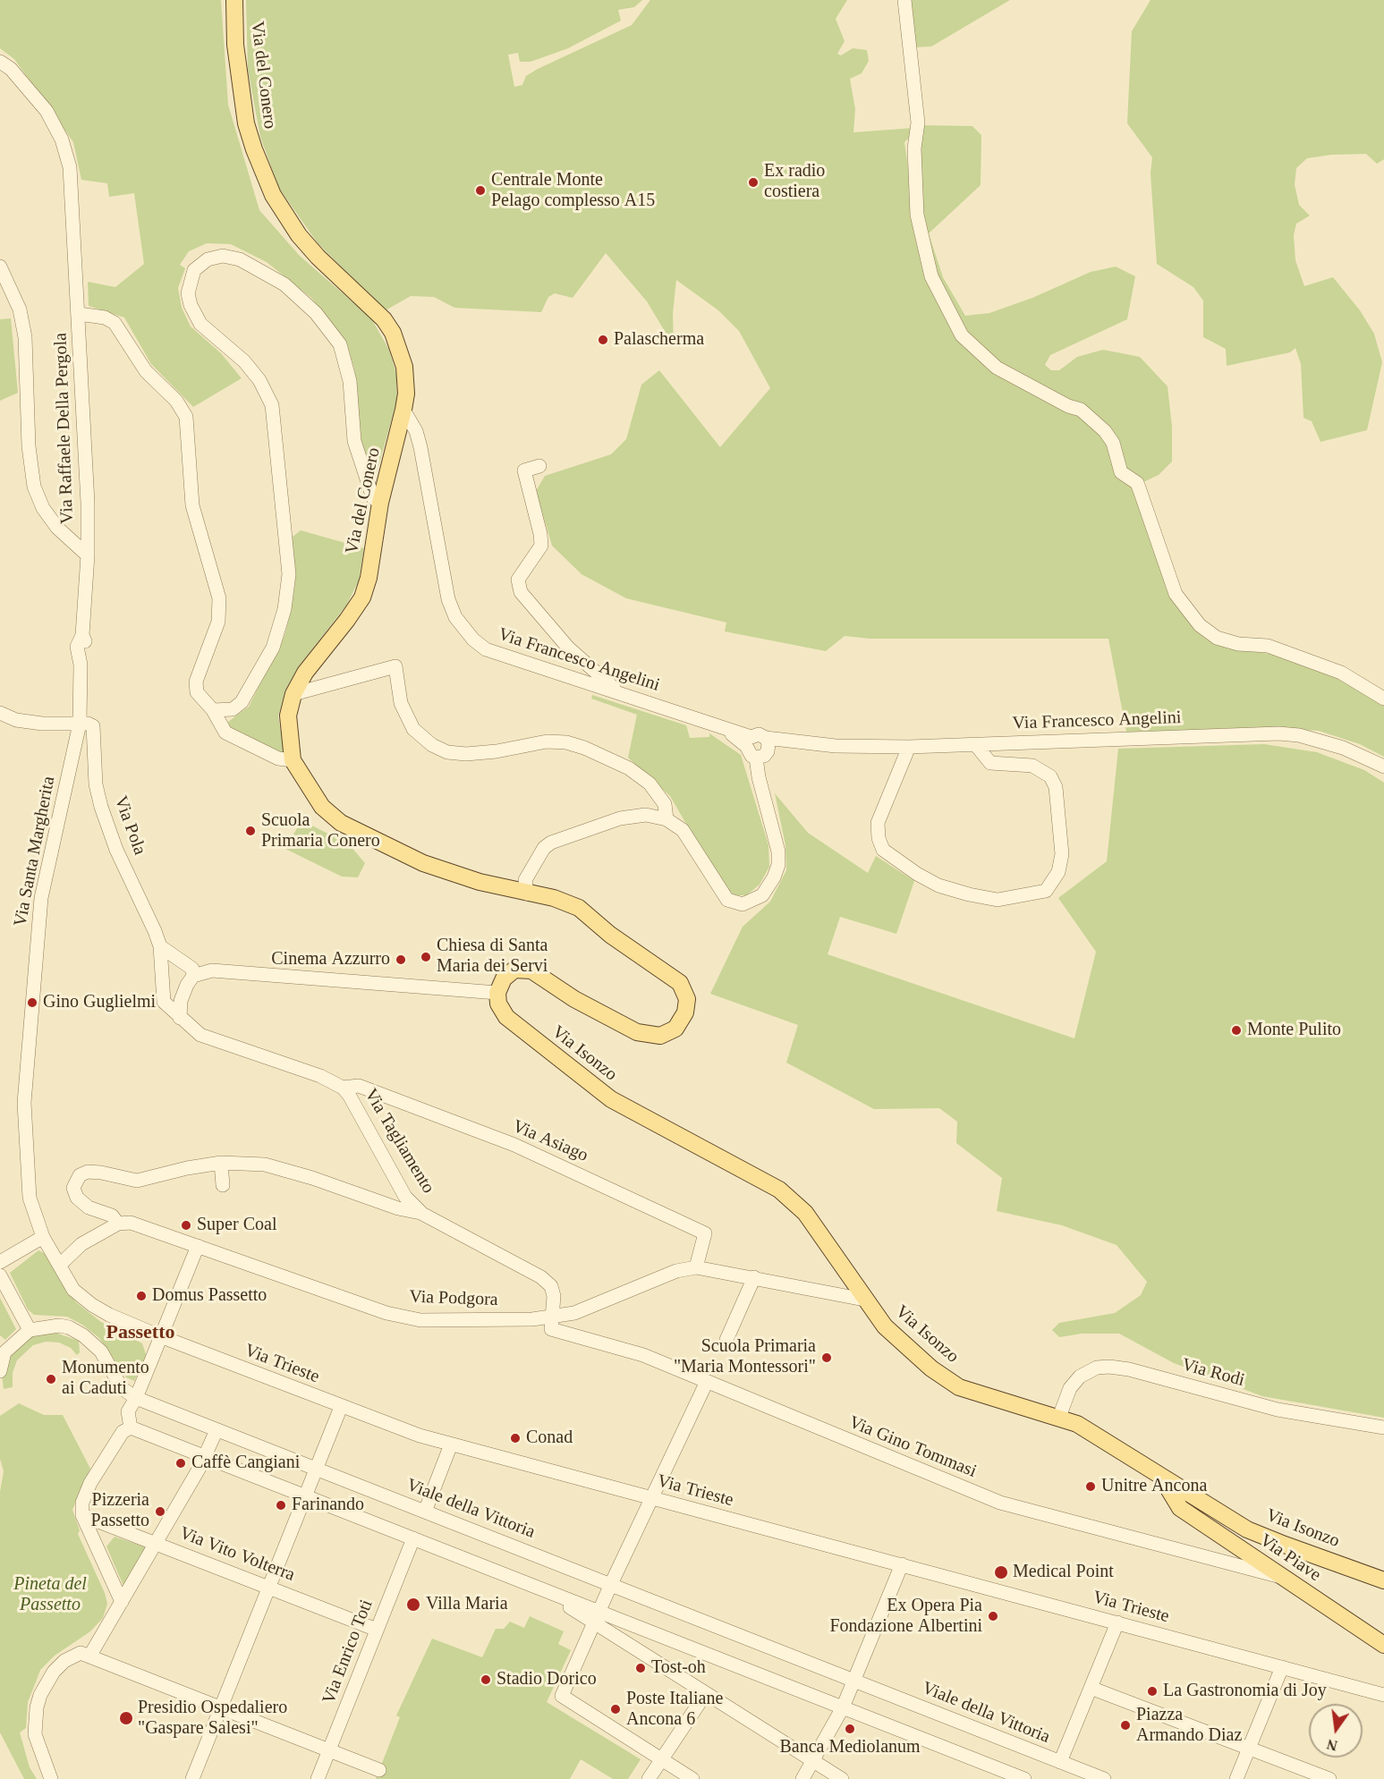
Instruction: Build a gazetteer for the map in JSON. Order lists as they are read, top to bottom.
{
  "streets": {
    "main road": ["Via del Conero", "Via Isonzo", "Via Piave"],
    "street": [
      "Via Raffaele Della Pergola",
      "Via Francesco Angelini",
      "Via Pola",
      "Via Santa Margherita",
      "Via Tagliamento",
      "Via Asiago",
      "Via Podgora",
      "Via Trieste",
      "Via Rodi",
      "Via Gino Tommasi",
      "Viale della Vittoria",
      "Via Vito Volterra",
      "Via Enrico Toti"
    ]
  },
  "crossings": [
    ["Via del Conero", "Via Raffaele Della Pergola"],
    ["Via del Conero", "Via Francesco Angelini"],
    ["Via del Conero", "Via Isonzo"],
    ["Via Raffaele Della Pergola", "Via Santa Margherita"],
    ["Via Pola", "Via Santa Margherita"],
    ["Via Pola", "Via Tagliamento"],
    ["Via Santa Margherita", "Via Trieste"],
    ["Via Isonzo", "Via Podgora"],
    ["Via Isonzo", "Via Rodi"],
    ["Via Isonzo", "Via Piave"],
    ["Via Tagliamento", "Via Asiago"],
    ["Via Tagliamento", "Via Podgora"],
    ["Via Tagliamento", "Via Gino Tommasi"],
    ["Via Asiago", "Via Podgora"],
    ["Via Podgora", "Via Gino Tommasi"],
    ["Via Gino Tommasi", "Via Piave"],
    ["Via Vito Volterra", "Via Enrico Toti"]
  ],
  "districts": ["Passetto"],
  "parks": ["Pineta del Passetto"],
  "places": [
    "Ex radio costiera",
    "Centrale Monte Pelago complesso A15",
    "Palascherma",
    "Scuola Primaria Conero",
    "Chiesa di Santa Maria dei Servi",
    "Cinema Azzurro",
    "Gino Guglielmi",
    "Monte Pulito",
    "Super Coal",
    "Domus Passetto",
    "Scuola Primaria \"Maria Montessori\"",
    "Monumento ai Caduti",
    "Conad",
    "Caffè Cangiani",
    "Unitre Ancona",
    "Farinando",
    "Pizzeria Passetto",
    "Medical Point",
    "Villa Maria",
    "Ex Opera Pia Fondazione Albertini",
    "Tost-oh",
    "Stadio Dorico",
    "La Gastronomia di Joy",
    "Poste Italiane Ancona 6",
    "Presidio Ospedaliero \"Gaspare Salesi\"",
    "Piazza Armando Diaz",
    "Banca Mediolanum"
  ],
  "north": "bottom"
}
